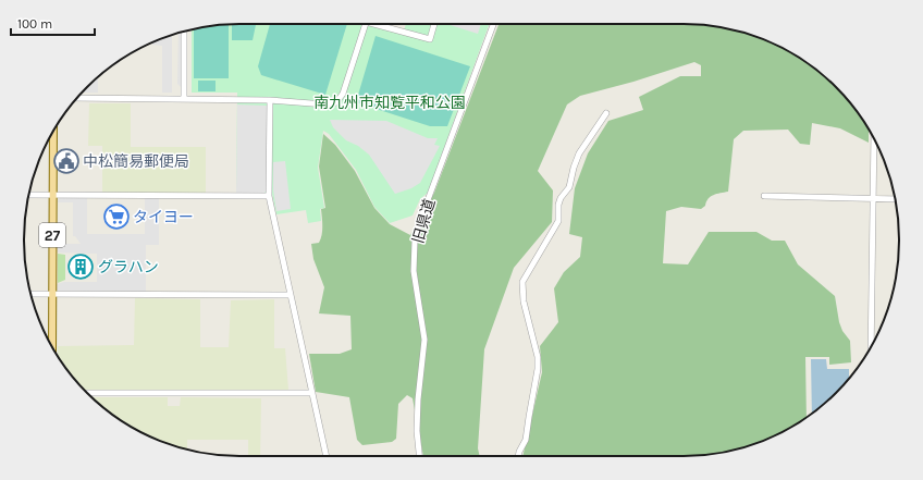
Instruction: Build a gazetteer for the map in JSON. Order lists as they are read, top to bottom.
{
  "streets": {
    "main road": ["27"],
    "street": ["旧県道"]
  },
  "parks": ["南九州市知覧平和公園"],
  "places": {
    "public building": ["中松簡易郵便局"],
    "supermarket": ["タイヨー"],
    "building": ["グラハン"]
  },
  "scale_bar": "100 m"
}
